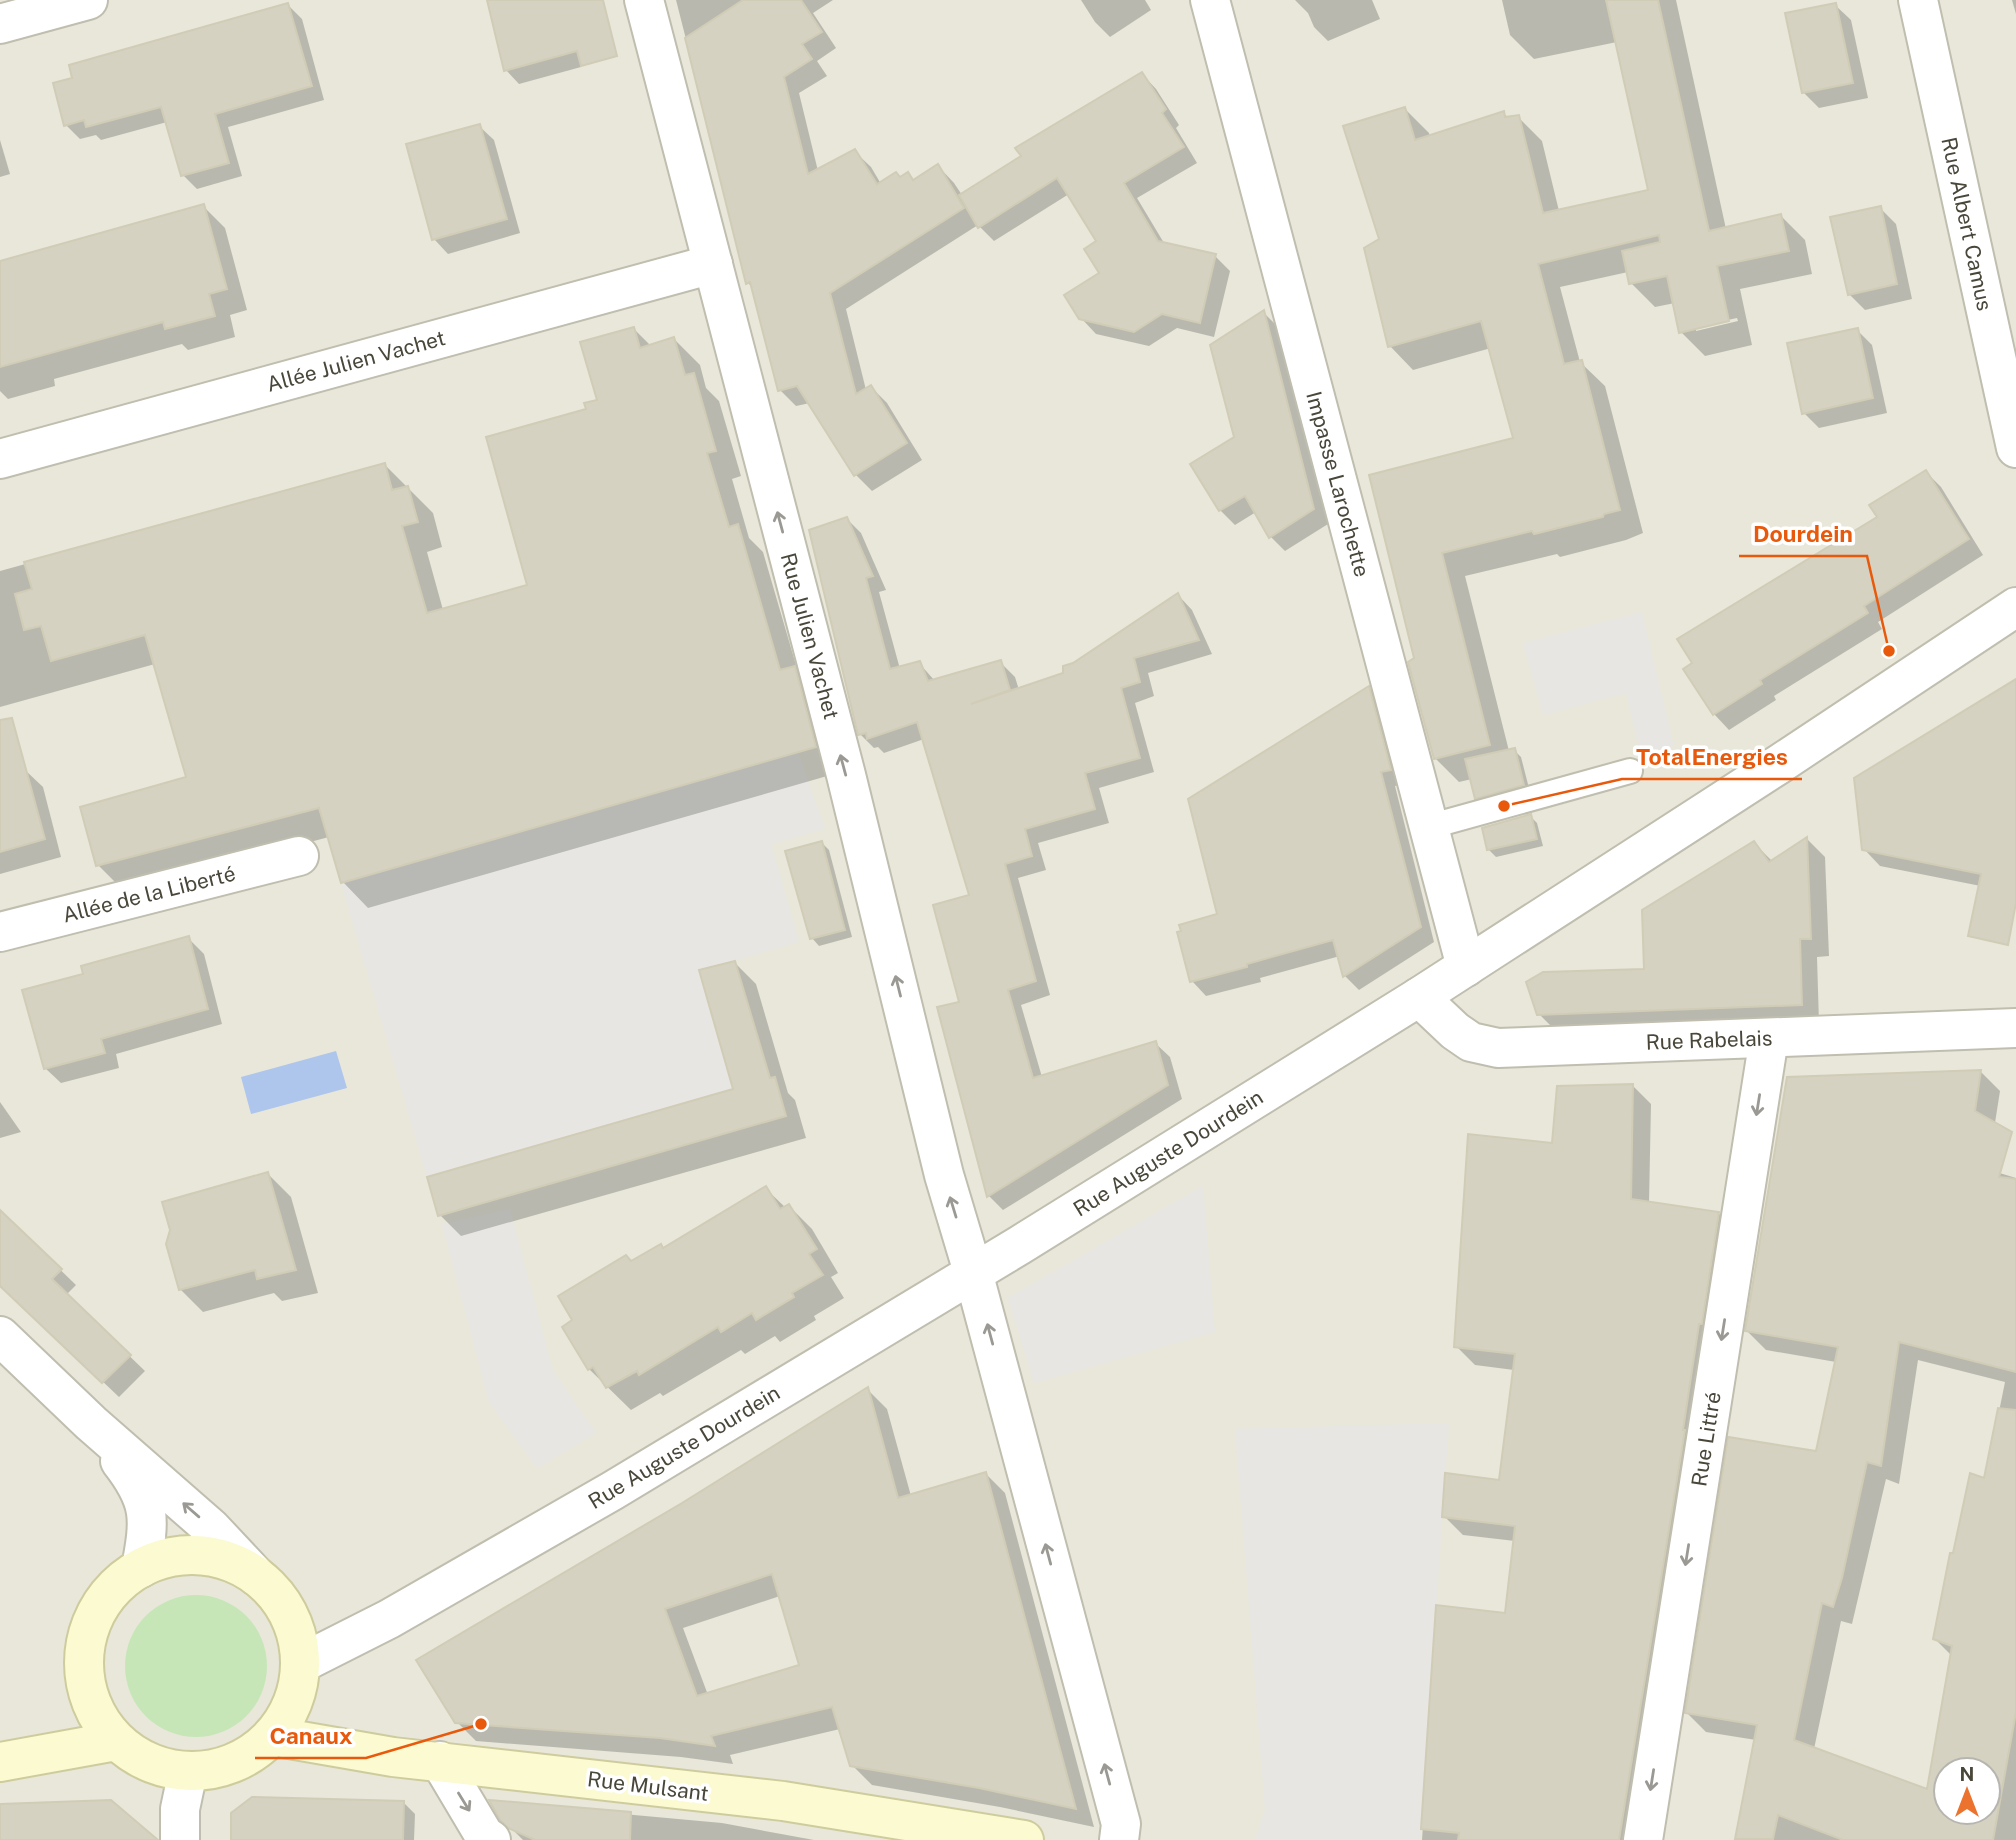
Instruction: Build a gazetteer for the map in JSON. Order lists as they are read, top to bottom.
{
  "streets": {
    "main road": ["Rue Mulsant"],
    "street": [
      "Rue Albert Camus",
      "Allée Julien Vachet",
      "Impasse Larochette",
      "Rue Julien Vachet",
      "Allée de la Liberté",
      "Rue Rabelais",
      "Rue Auguste Dourdein",
      "Rue Littré"
    ]
  },
  "crossings": [
    ["Allée Julien Vachet", "Rue Julien Vachet"],
    ["Impasse Larochette", "Rue Auguste Dourdein"],
    ["Rue Julien Vachet", "Rue Auguste Dourdein"],
    ["Rue Rabelais", "Rue Auguste Dourdein"],
    ["Rue Rabelais", "Rue Littré"],
    ["Rue Auguste Dourdein", "Rue Mulsant"]
  ],
  "one_way": ["Rue Julien Vachet", "Rue Littré"],
  "places": ["Dourdein", "TotalEnergies", "Canaux"],
  "north": "top"
}
